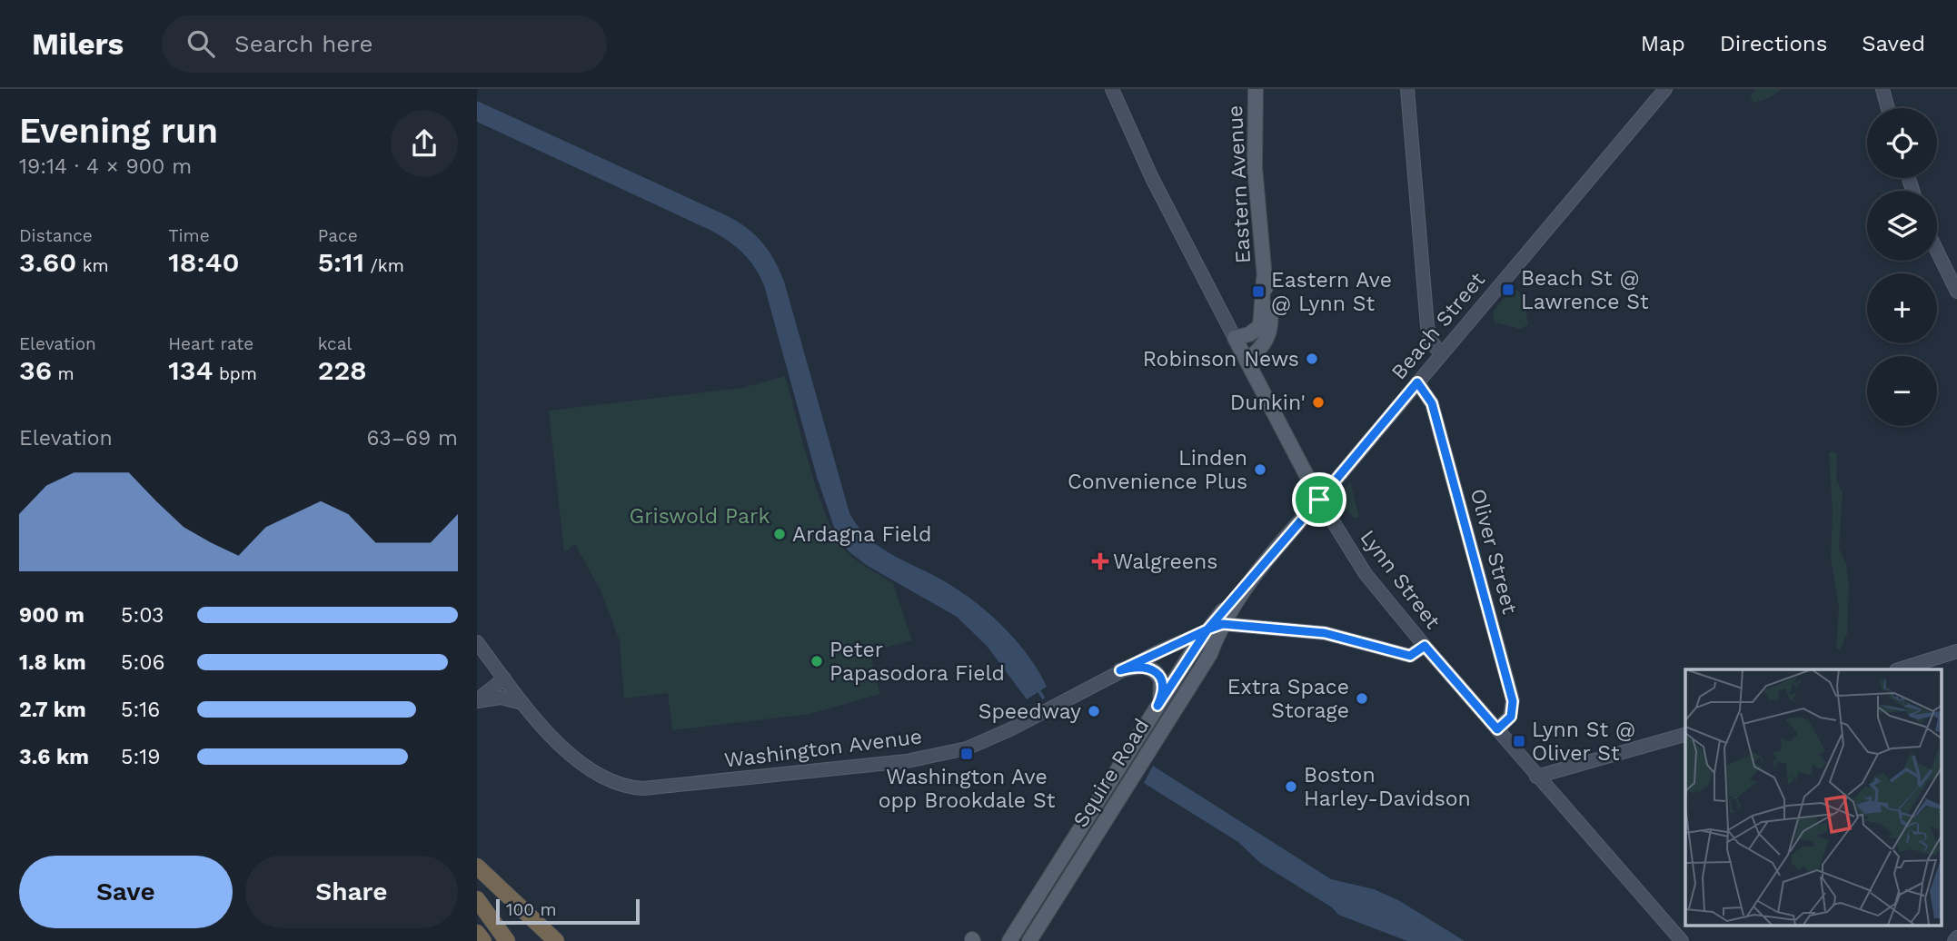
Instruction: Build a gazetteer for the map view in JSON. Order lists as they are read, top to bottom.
{
  "streets": {
    "main road": [
      "Eastern Avenue",
      "Beach Street",
      "Lynn Street",
      "Squire Road"
    ],
    "street": ["Oliver Street", "Washington Avenue"]
  },
  "crossings": [
    ["Eastern Avenue", "Lynn Street"],
    ["Beach Street", "Oliver Street"],
    ["Beach Street", "Lynn Street"],
    ["Beach Street", "Washington Avenue"],
    ["Beach Street", "Squire Road"],
    ["Oliver Street", "Lynn Street"],
    ["Washington Avenue", "Squire Road"]
  ],
  "parks": ["Griswold Park"],
  "places": {
    "transit": [
      "Beach St @ Lawrence St",
      "Eastern Ave @ Lynn St",
      "Lynn St @ Oliver St",
      "Washington Ave opp Brookdale St"
    ],
    "other": [
      "Robinson News",
      "Dunkin'",
      "Linden Convenience Plus",
      "Ardagna Field",
      "Peter Papasodora Field",
      "Extra Space Storage",
      "Speedway",
      "Boston Harley-Davidson"
    ],
    "health": ["Walgreens"]
  },
  "scale_bar": "100 m",
  "page": {
    "header": "Milers",
    "search": "Search here",
    "nav": ["Map", "Directions", "Saved"],
    "heading": ["Evening run", "19:14 · 4 × 900 m"],
    "map_buttons": ["+", "−"],
    "stats": [
      ["Distance", "3.60 km"],
      ["Time", "18:40"],
      ["Pace", "5:11 /km"],
      ["Elevation", "36 m"],
      ["Heart rate", "134 bpm"],
      ["kcal", "228"]
    ],
    "chart": ["Elevation", "63–69 m"],
    "list": [
      {
        "name": "900 m",
        "note": "5:03"
      },
      {
        "name": "1.8 km",
        "note": "5:06"
      },
      {
        "name": "2.7 km",
        "note": "5:16"
      },
      {
        "name": "3.6 km",
        "note": "5:19"
      }
    ],
    "buttons": ["Save", "Share"],
    "scale": "100 m"
  }
}
